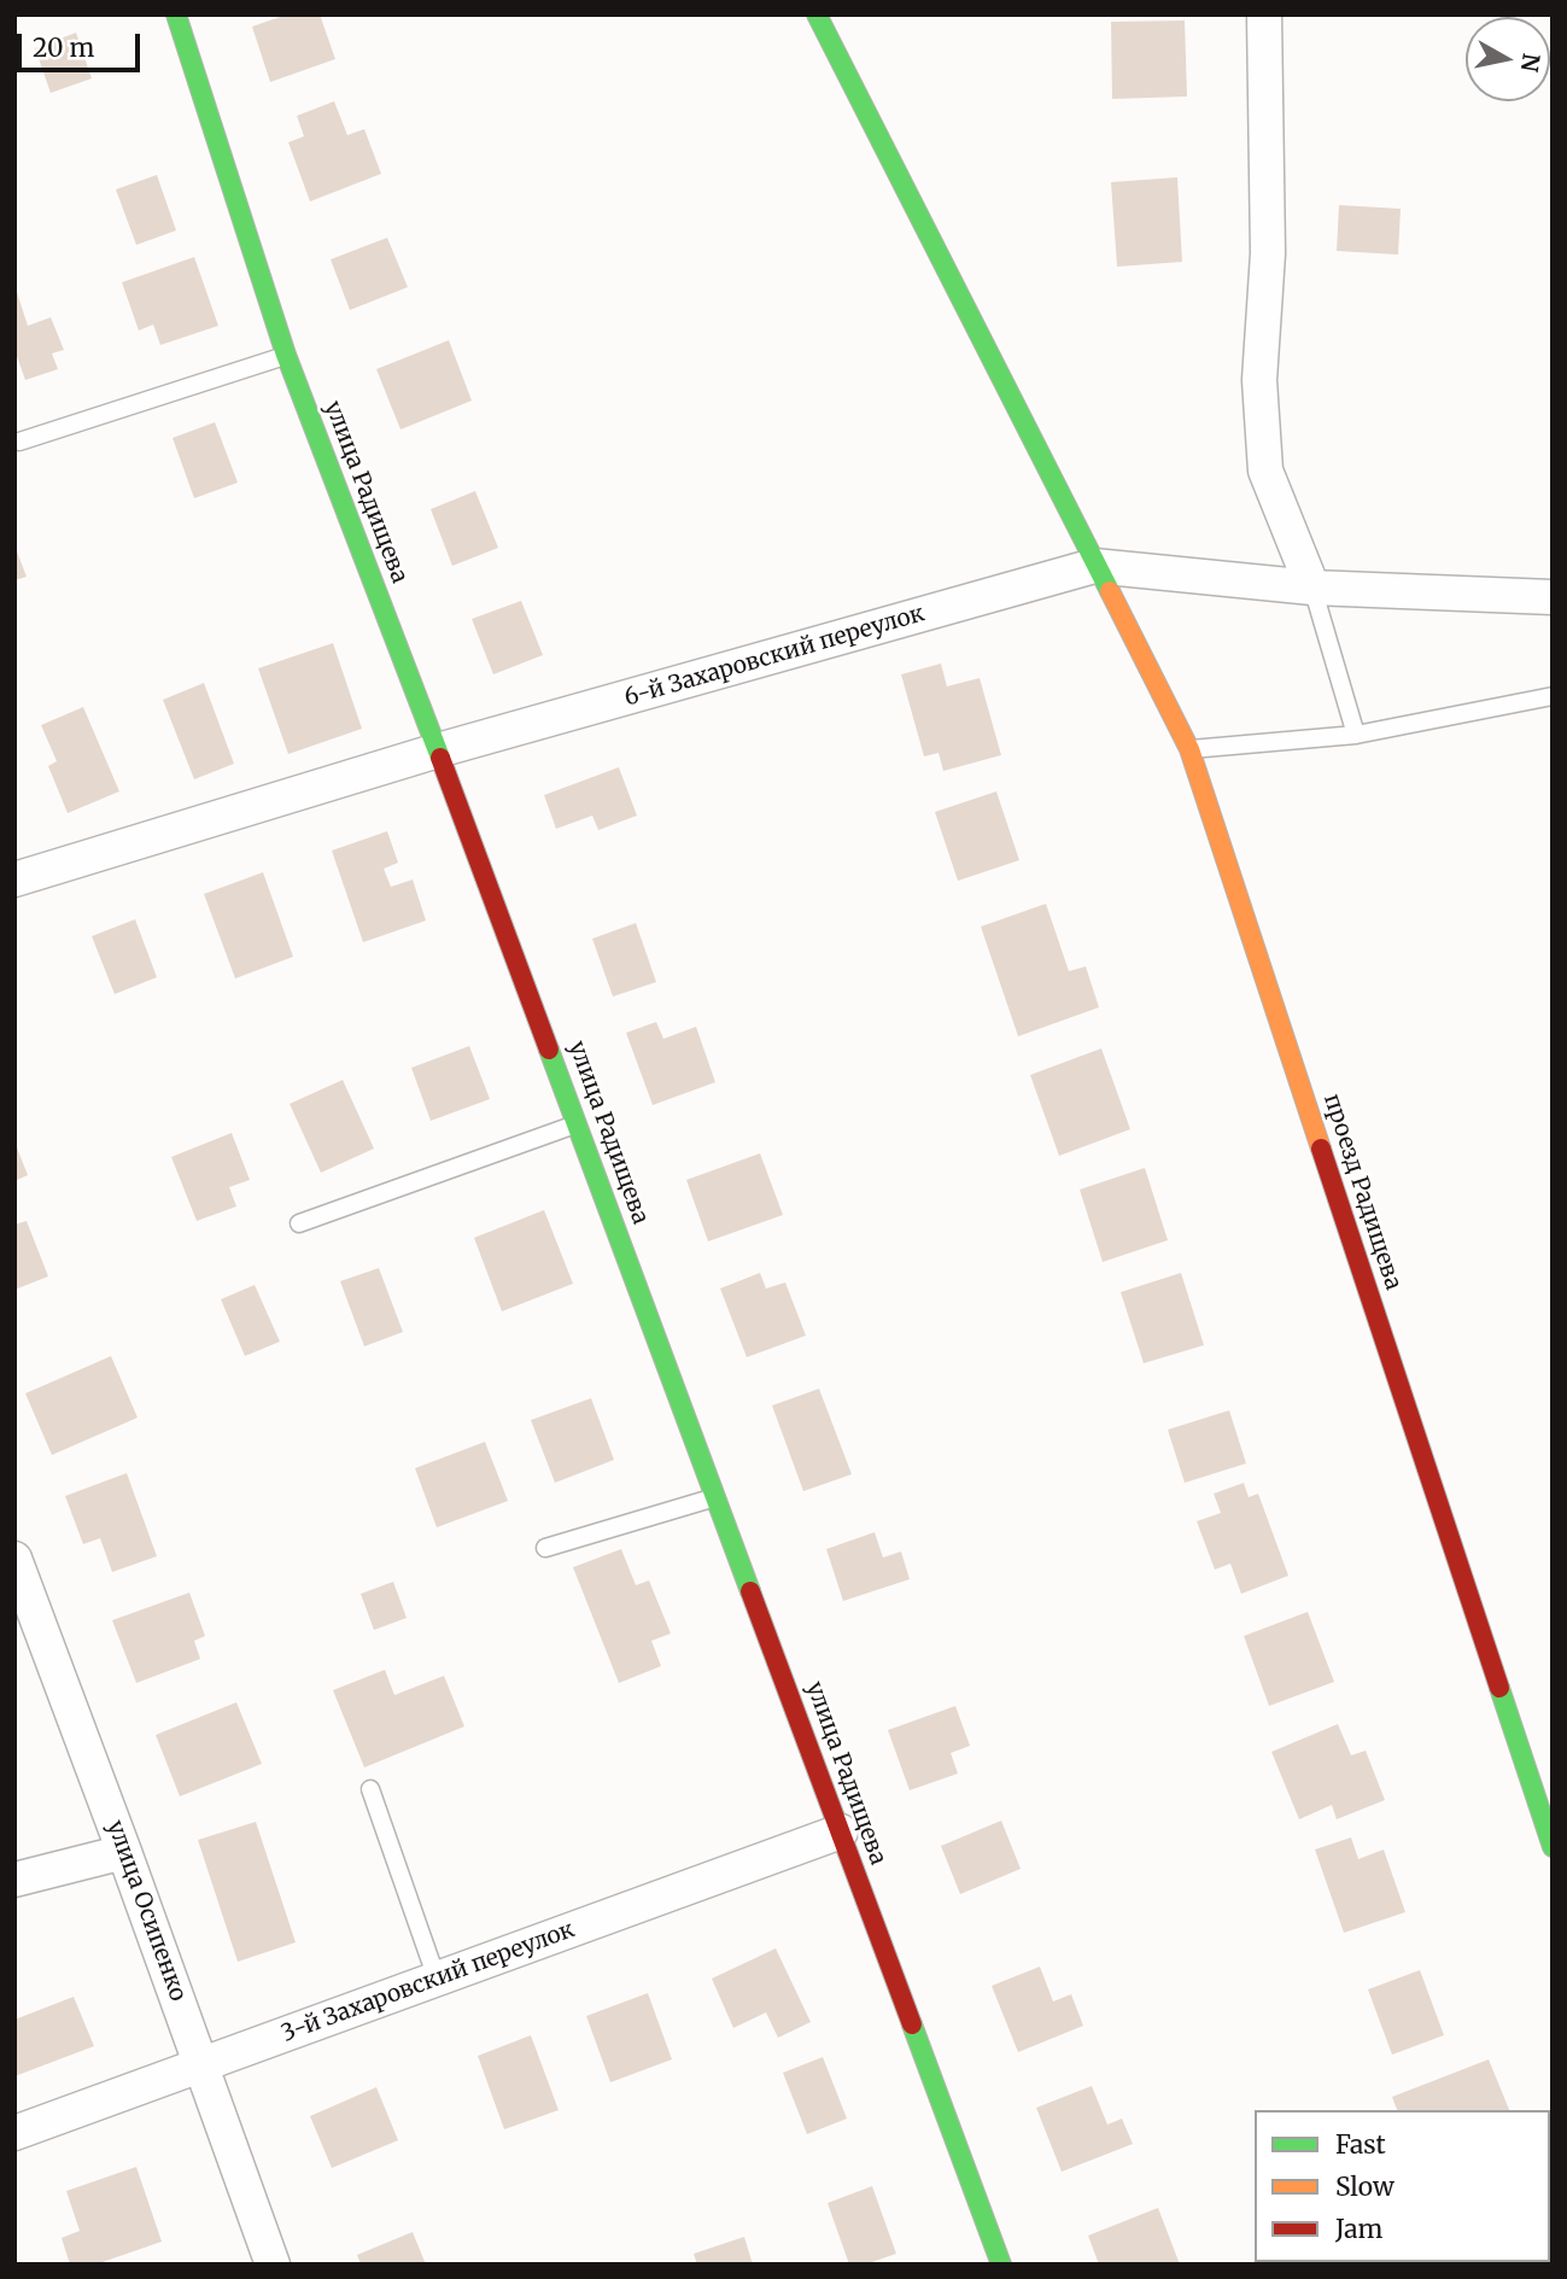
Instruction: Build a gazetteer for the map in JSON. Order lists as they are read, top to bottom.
{
  "streets": {
    "street": [
      "улица Радищева",
      "6-й Захаровский переулок",
      "проезд Радищева",
      "улица Осипенко",
      "3-й Захаровский переулок"
    ]
  },
  "crossings": [
    ["улица Радищева", "6-й Захаровский переулок"],
    ["улица Радищева", "3-й Захаровский переулок"],
    ["6-й Захаровский переулок", "проезд Радищева"],
    ["улица Осипенко", "3-й Захаровский переулок"]
  ],
  "legend": ["Fast", "Slow", "Jam"],
  "scale_bar": "20 m",
  "north": "right"
}
